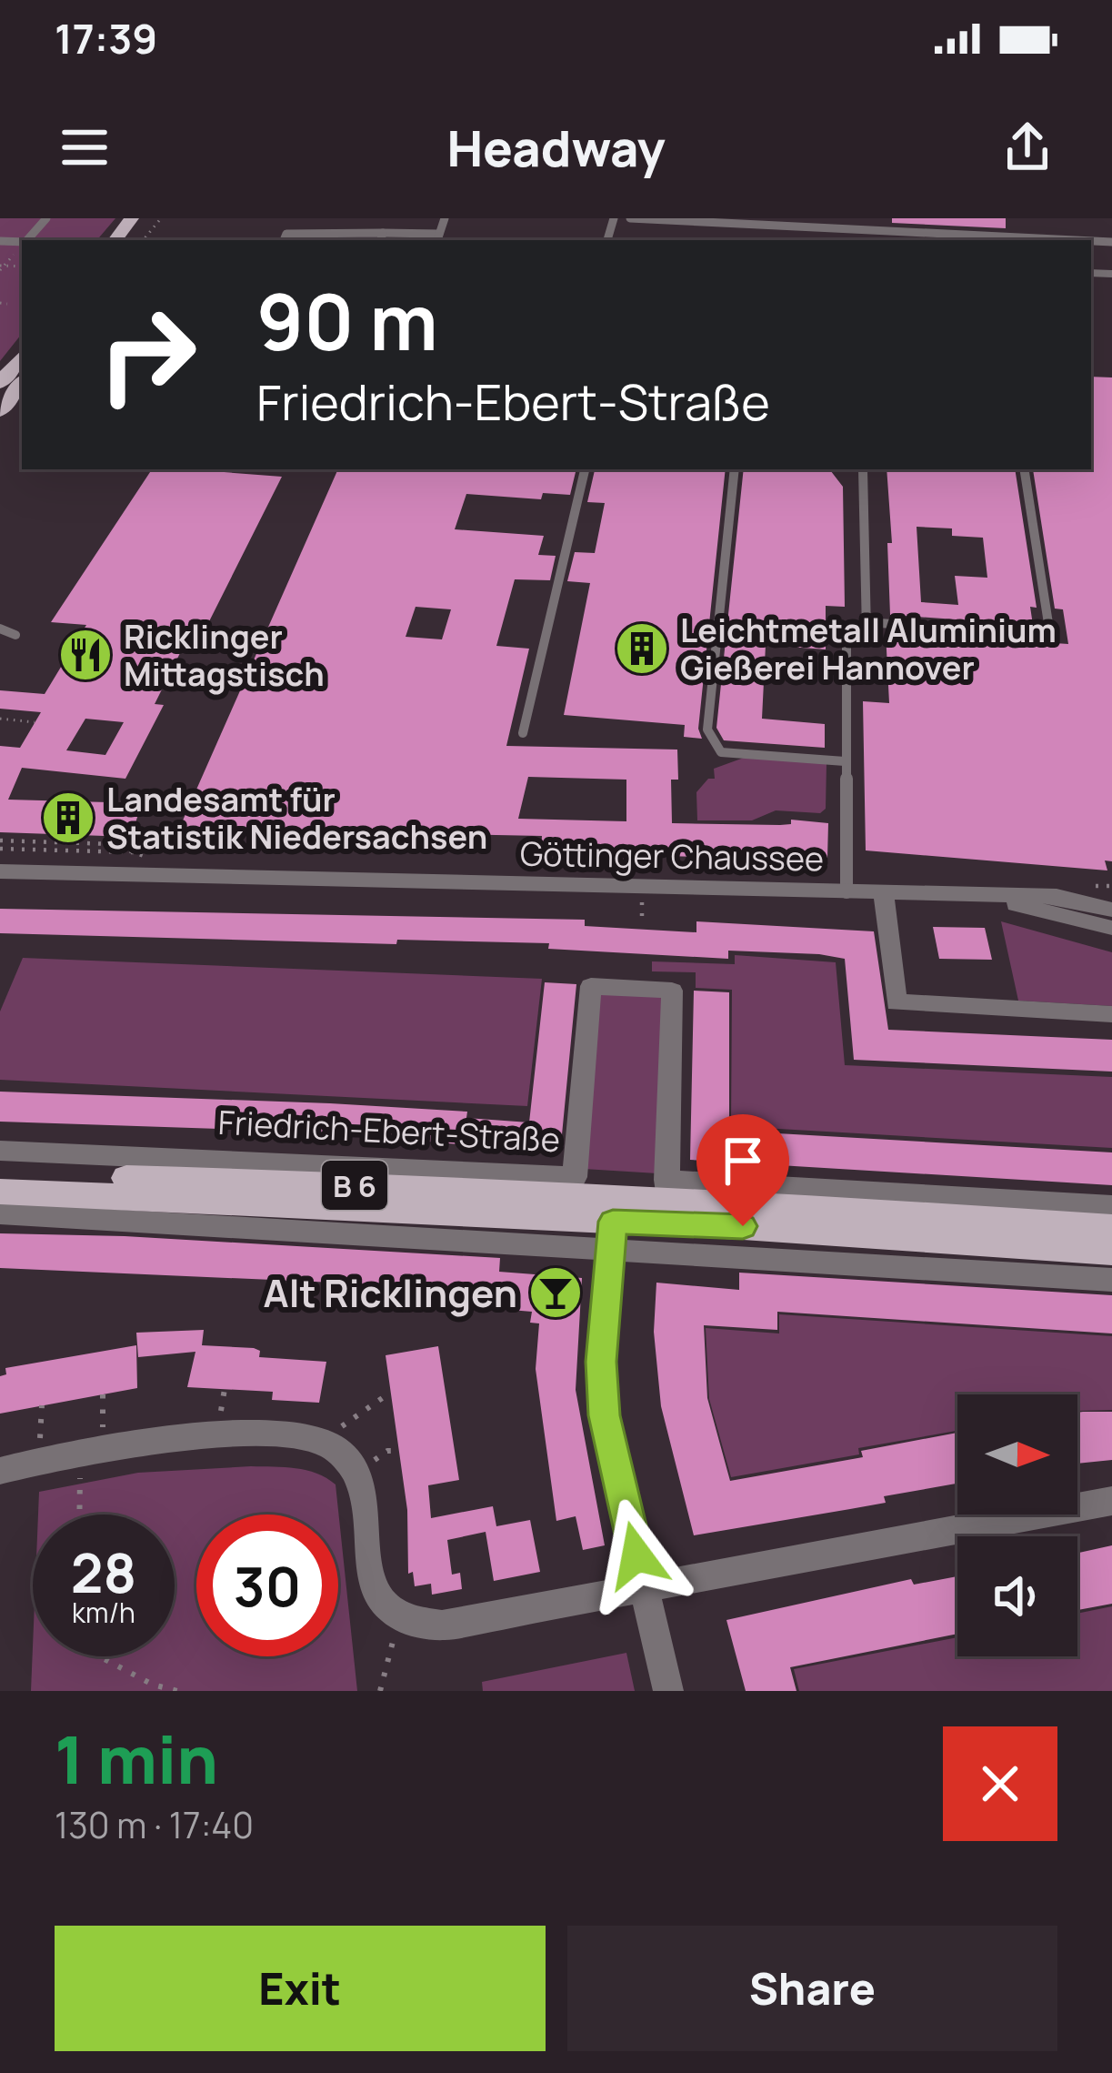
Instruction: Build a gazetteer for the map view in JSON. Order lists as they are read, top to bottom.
{
  "streets": {
    "main road": ["Friedrich-Ebert-Straße", "B 6"],
    "street": ["Göttinger Chaussee"]
  },
  "places": {
    "building": ["Leichtmetall Aluminium Gießerei Hannover", "Landesamt für Statistik Niedersachsen"],
    "restaurant": ["Ricklinger Mittagstisch"],
    "bar": ["Alt Ricklingen"]
  },
  "north": "right",
  "page": {
    "status": "17:39",
    "header": "Headway",
    "turn": ["90 m", "Friedrich-Ebert-Straße"],
    "speed": "28 km/h",
    "limit": "30",
    "heading": ["1 min", "130 m · 17:40"],
    "buttons": ["Exit", "Share"]
  }
}
